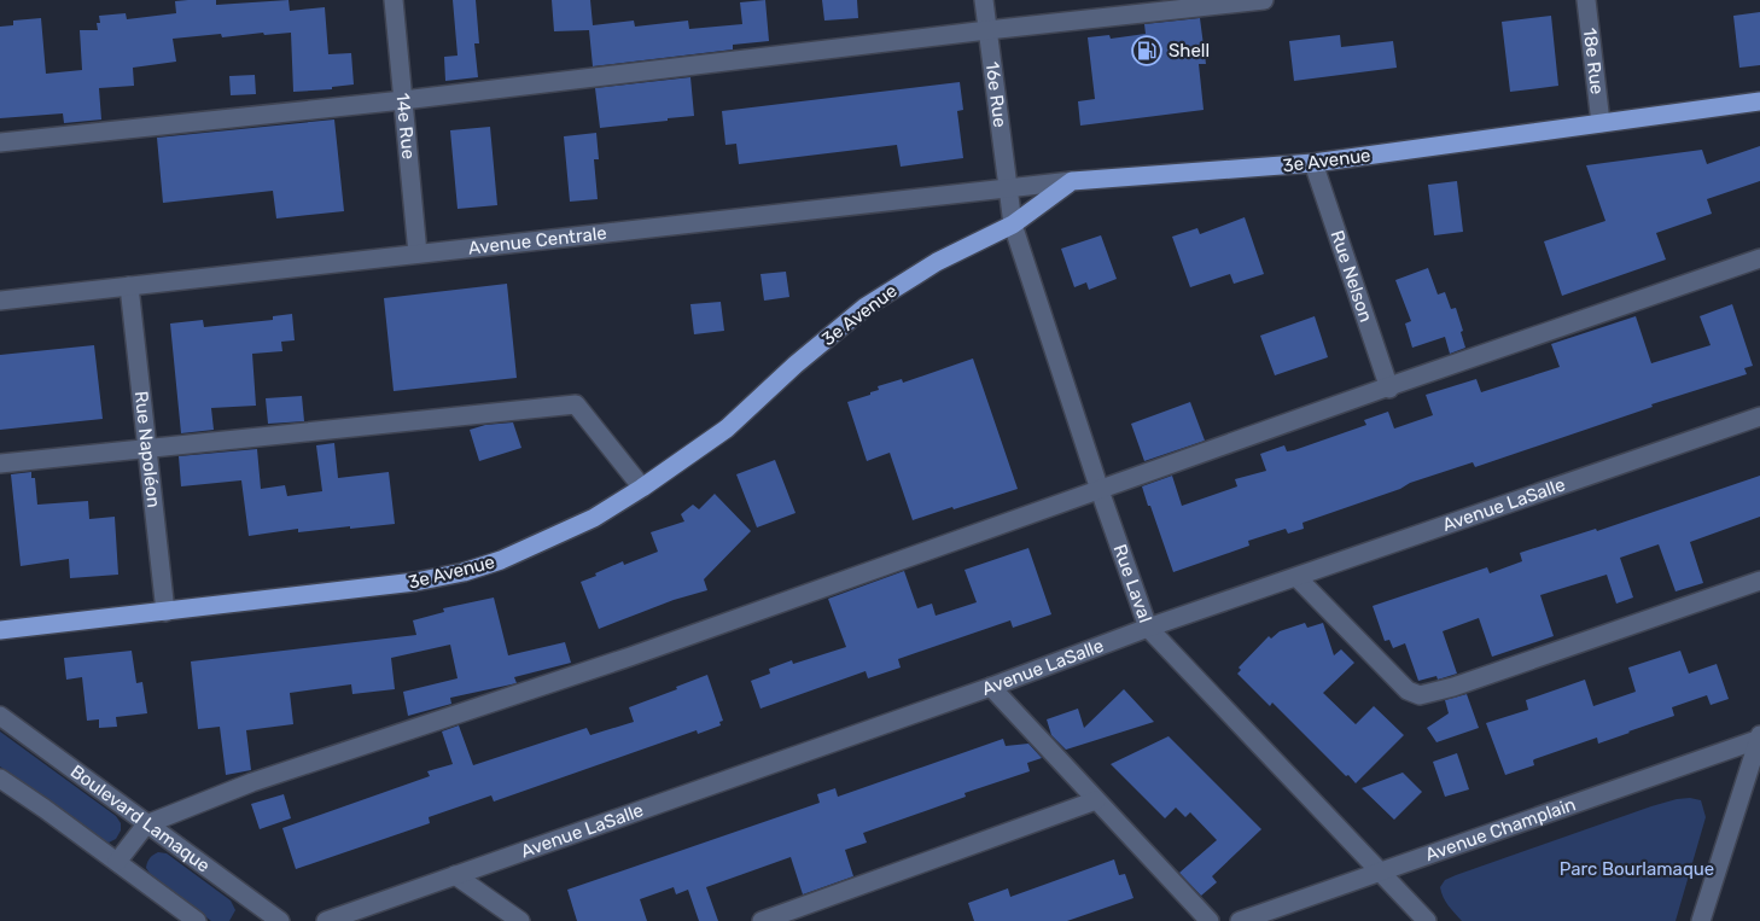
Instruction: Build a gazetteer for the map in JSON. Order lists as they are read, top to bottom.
{
  "streets": {
    "main road": ["3e Avenue"],
    "street": [
      "18e Rue",
      "16e Rue",
      "14e Rue",
      "Avenue Centrale",
      "Rue Nelson",
      "Rue Napoléon",
      "Avenue LaSalle",
      "Rue Laval",
      "Boulevard Lamaque",
      "Avenue Champlain"
    ]
  },
  "crossings": [
    ["18e Rue", "3e Avenue"],
    ["16e Rue", "Avenue Centrale"],
    ["16e Rue", "Rue Laval"],
    ["14e Rue", "Avenue Centrale"],
    ["3e Avenue", "Avenue Centrale"],
    ["3e Avenue", "Rue Nelson"],
    ["3e Avenue", "Rue Napoléon"],
    ["3e Avenue", "Rue Laval"],
    ["Avenue Centrale", "Rue Napoléon"],
    ["Avenue Centrale", "Rue Laval"],
    ["Avenue LaSalle", "Rue Laval"],
    ["Rue Laval", "Avenue Champlain"]
  ],
  "parks": ["Parc Bourlamaque"],
  "places": {
    "fuel station": ["Shell"]
  }
}
